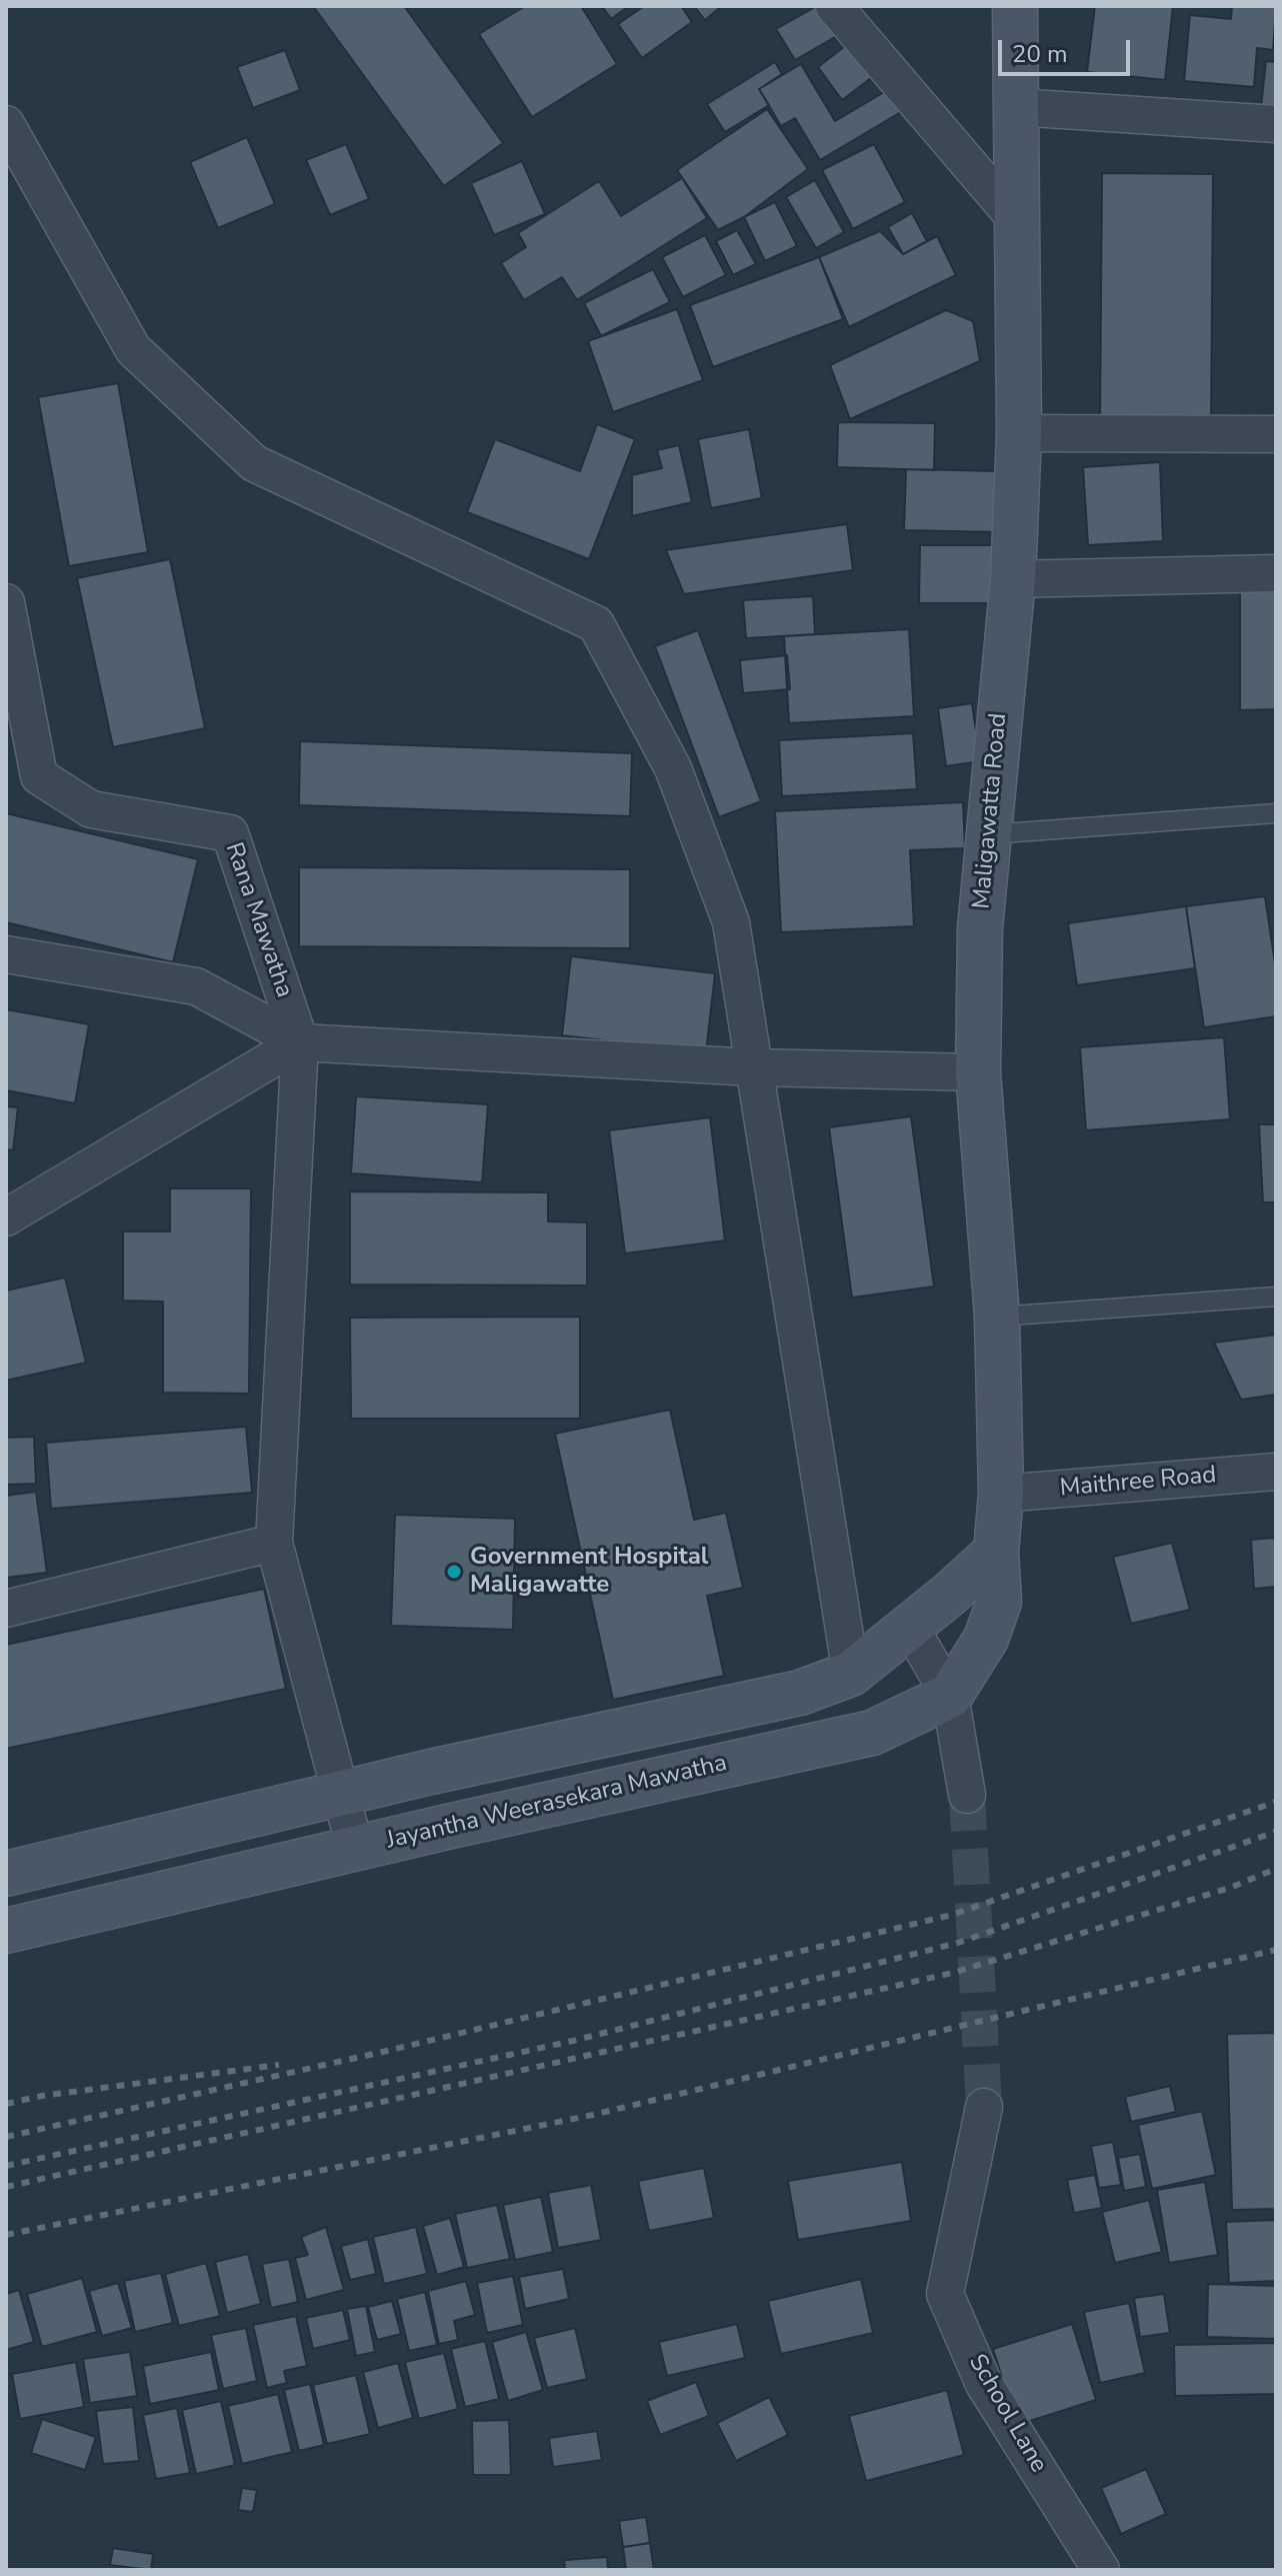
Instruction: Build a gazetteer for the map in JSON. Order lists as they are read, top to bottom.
{
  "streets": {
    "main road": ["Maligawatta Road", "Jayantha Weerasekara Mawatha"],
    "street": ["Rana Mawatha", "Maithree Road", "School Lane"]
  },
  "crossings": [
    ["Maligawatta Road", "Maithree Road"]
  ],
  "places": ["Government Hospital Maligawatte"],
  "scale_bar": "20 m"
}
